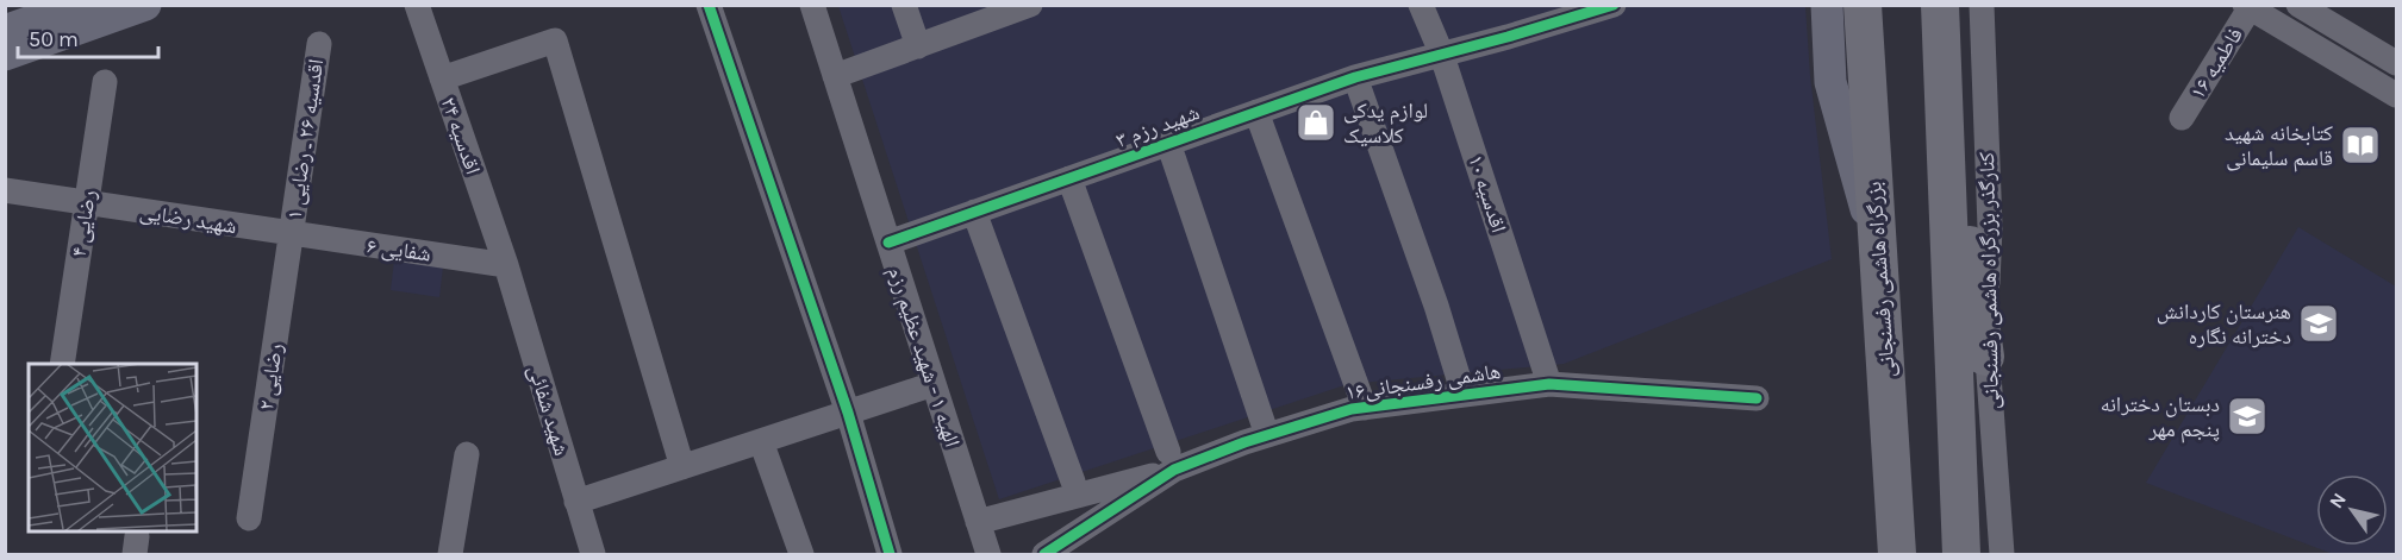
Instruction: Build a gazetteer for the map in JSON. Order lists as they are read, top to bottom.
{
  "streets": {
    "highway": ["بزرگراه هاشمی رفسنجانی"],
    "street": [
      "فاطمیه ۱۶",
      "شهید رزم ۳",
      "اقدسیه ۲۴",
      "اقدسیه ۲۶ ـ رضایی ۱",
      "اقدسیه ۱۰",
      "شهید رضایی",
      "رضایی ۴",
      "شفایی ۶",
      "کنارگذر بزرگراه هاشمی رفسنجانی",
      "الهیه ۱ - شهید عظیم رزم",
      "رضایی ۲",
      "هاشمی رفسنجانی۱۶",
      "شهید شفائی"
    ]
  },
  "crossings": [
    ["شهید رزم ۳", "اقدسیه ۱۰"],
    ["شهید رزم ۳", "الهیه ۱ - شهید عظیم رزم"],
    ["اقدسیه ۲۴", "شفایی ۶"],
    ["اقدسیه ۲۴", "شهید شفائی"],
    ["اقدسیه ۲۶ ـ رضایی ۱", "شهید رضایی"],
    ["اقدسیه ۲۶ ـ رضایی ۱", "شفایی ۶"],
    ["اقدسیه ۲۶ ـ رضایی ۱", "رضایی ۲"],
    ["اقدسیه ۱۰", "هاشمی رفسنجانی۱۶"],
    ["شهید رضایی", "رضایی ۴"],
    ["شهید رضایی", "شفایی ۶"],
    ["شهید رضایی", "رضایی ۲"],
    ["شفایی ۶", "رضایی ۲"],
    ["شفایی ۶", "شهید شفائی"]
  ],
  "places": {
    "shop": ["لوازم یدکی کلاسیک"],
    "library": ["کتابخانه شهید قاسم سلیمانی"],
    "school or university": ["هنرستان کاردانش دخترانه نگاره", "دبستان دخترانه پنجم مهر"]
  },
  "scale_bar": "50 m",
  "north": "top left"
}
